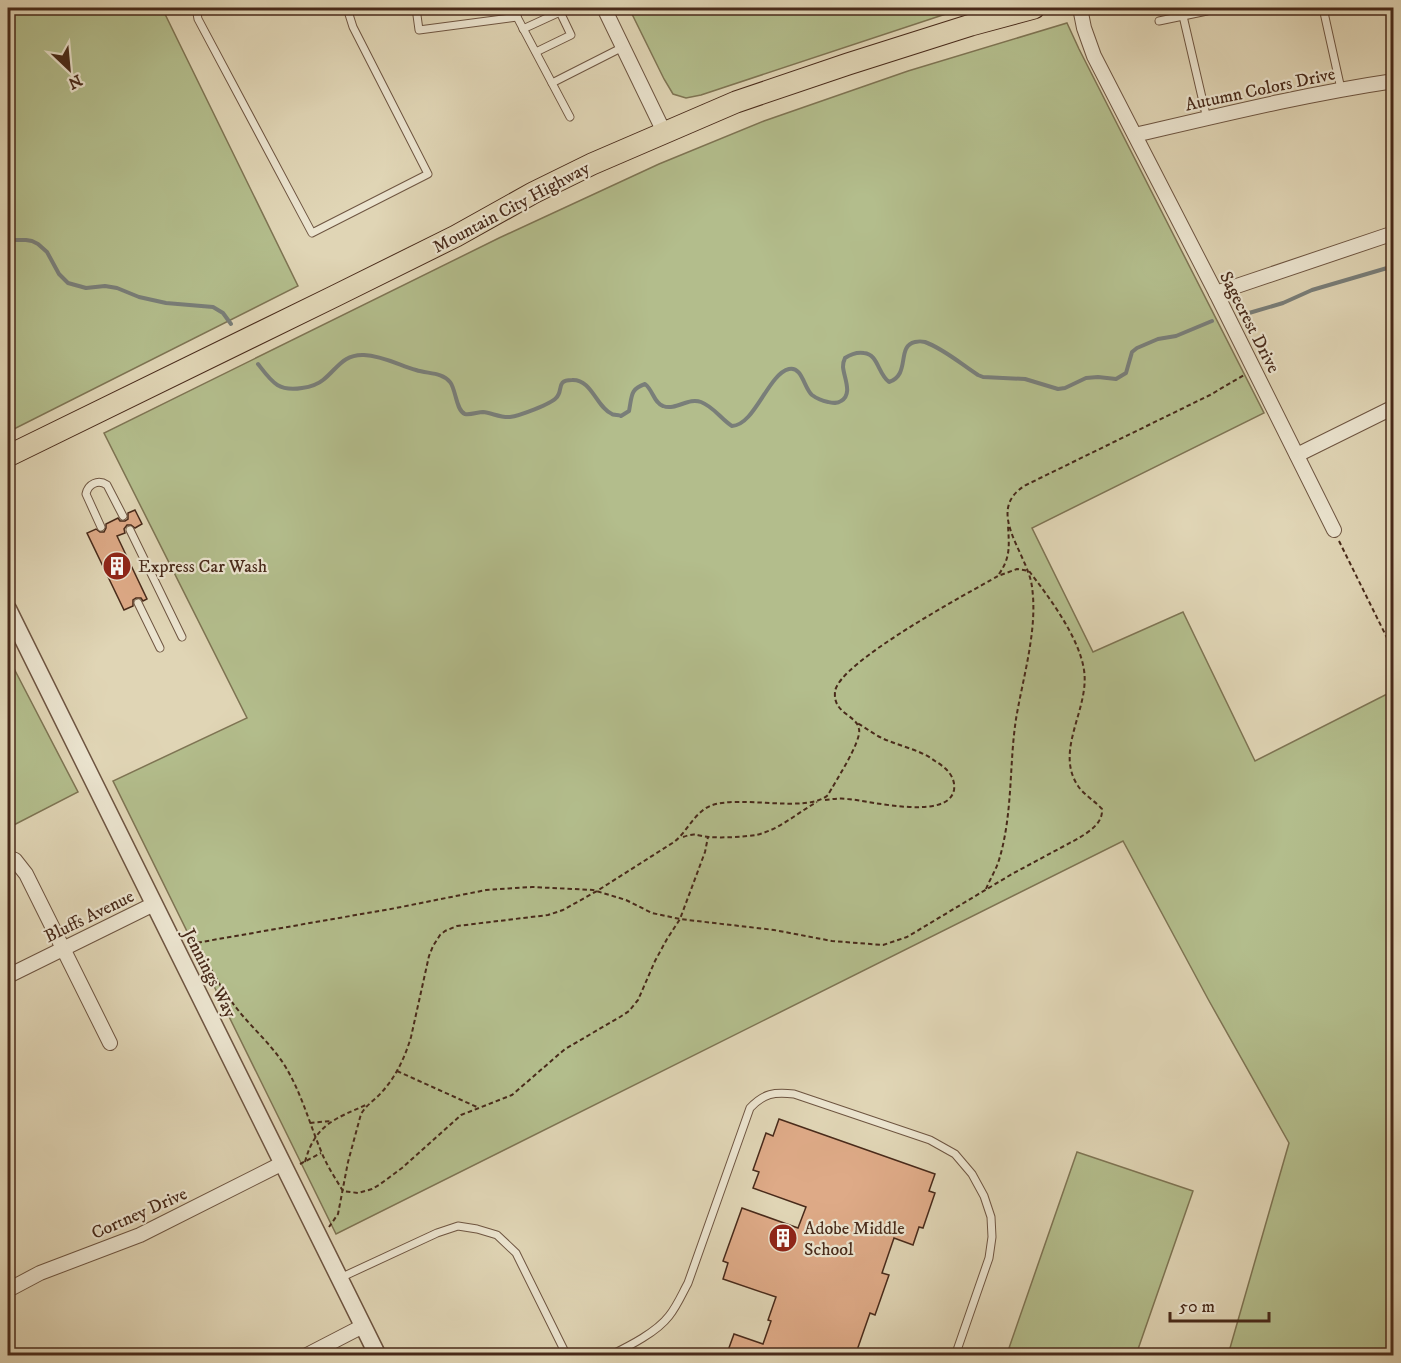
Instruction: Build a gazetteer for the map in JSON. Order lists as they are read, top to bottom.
{
  "streets": {
    "main road": ["Mountain City Highway"],
    "street": [
      "Autumn Colors Drive",
      "Sagecrest Drive",
      "Bluffs Avenue",
      "Jennings Way",
      "Cortney Drive"
    ]
  },
  "crossings": [
    ["Autumn Colors Drive", "Sagecrest Drive"],
    ["Bluffs Avenue", "Jennings Way"],
    ["Jennings Way", "Cortney Drive"]
  ],
  "places": {
    "building": ["Express Car Wash", "Adobe Middle School"]
  },
  "scale_bar": "50 m",
  "north": "bottom right"
}
